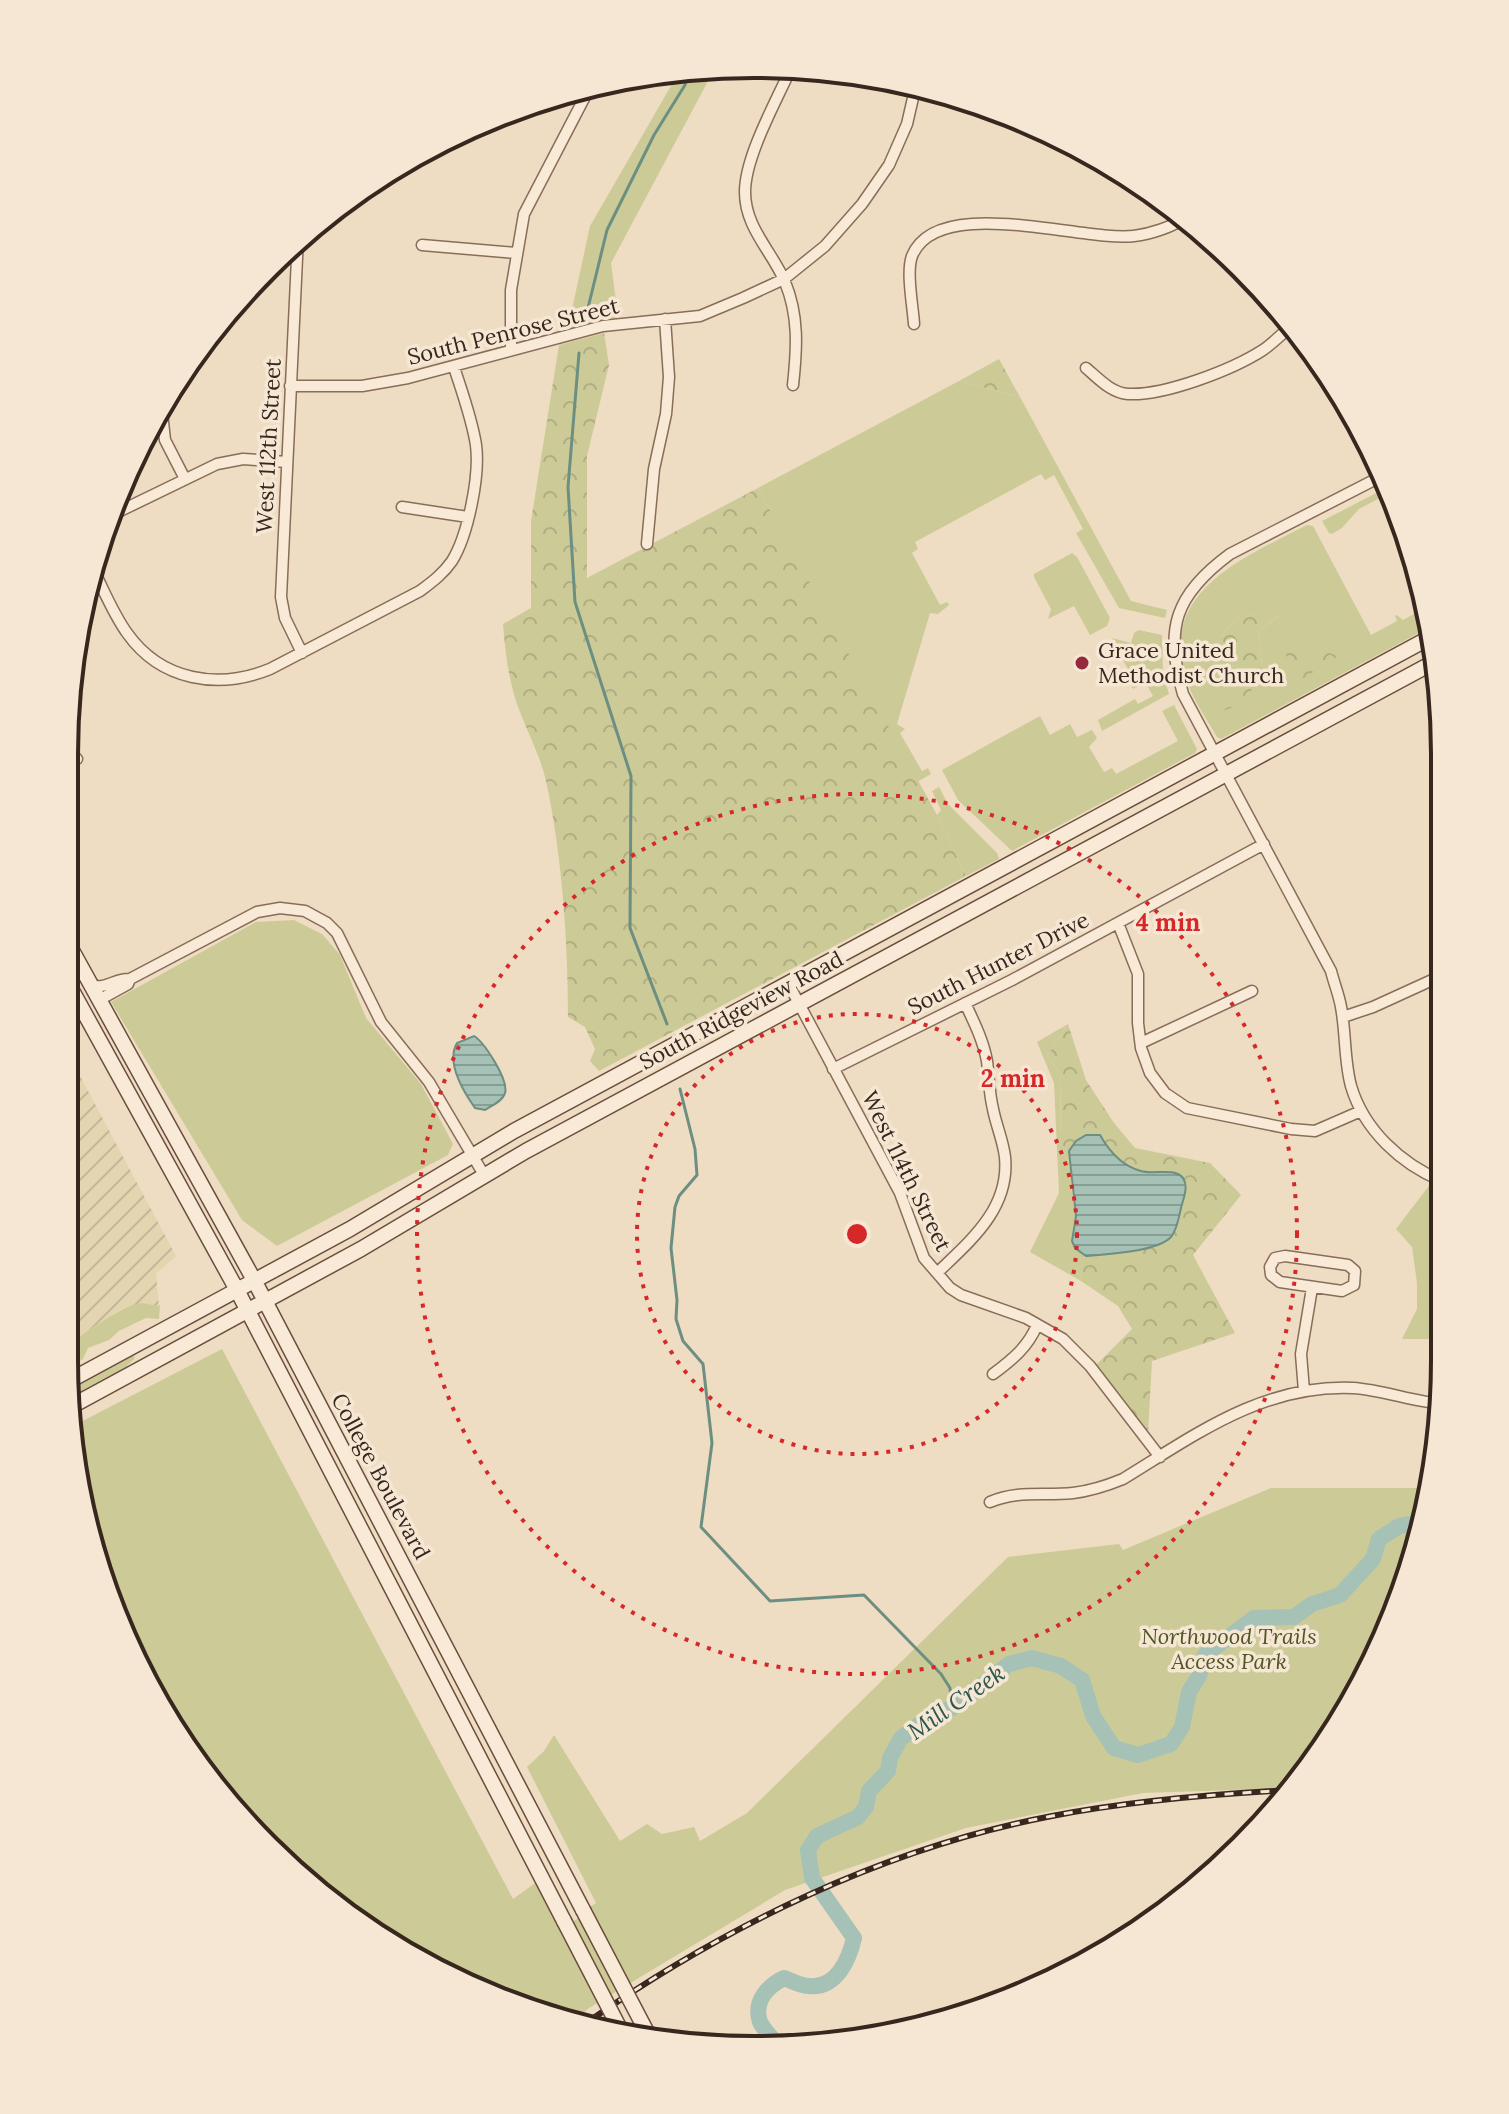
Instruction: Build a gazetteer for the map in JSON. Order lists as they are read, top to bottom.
{
  "streets": {
    "main road": ["South Ridgeview Road", "College Boulevard"],
    "street": [
      "South Penrose Street",
      "West 112th Street",
      "South Hunter Drive",
      "West 114th Street"
    ]
  },
  "crossings": [
    ["South Penrose Street", "West 112th Street"],
    ["South Hunter Drive", "West 114th Street"],
    ["South Ridgeview Road", "West 114th Street"],
    ["South Ridgeview Road", "College Boulevard"]
  ],
  "water": ["Mill Creek"],
  "parks": ["Northwood Trails Access Park"],
  "places": ["Grace United Methodist Church"],
  "rings": ["4 min", "2 min"]
}
